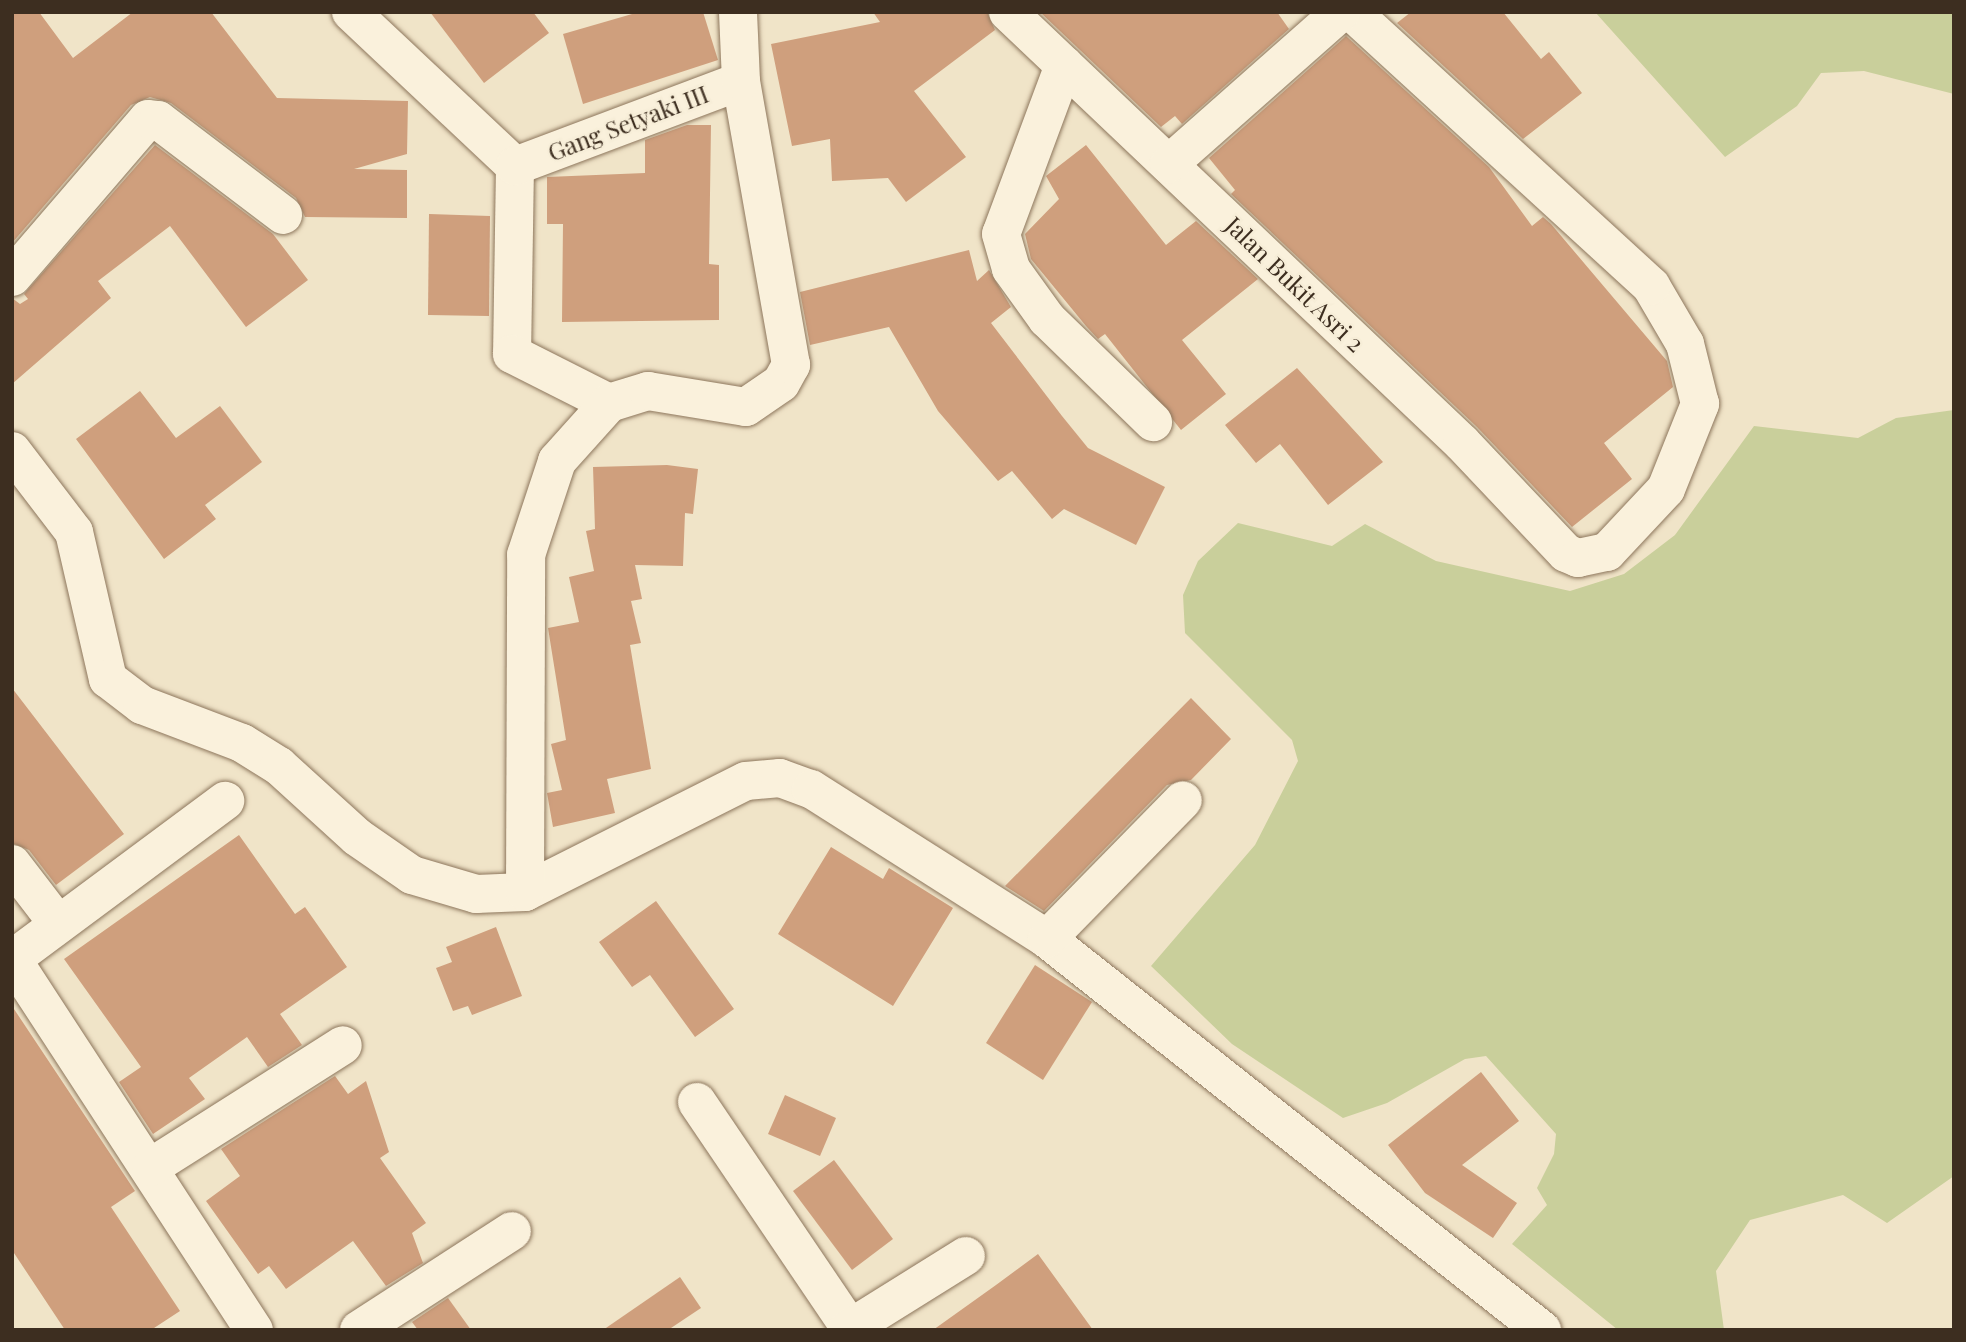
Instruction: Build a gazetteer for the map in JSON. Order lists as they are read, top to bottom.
{
  "streets": {
    "street": ["Gang Setyaki III", "Jalan Bukit Asri 2"]
  }
}
